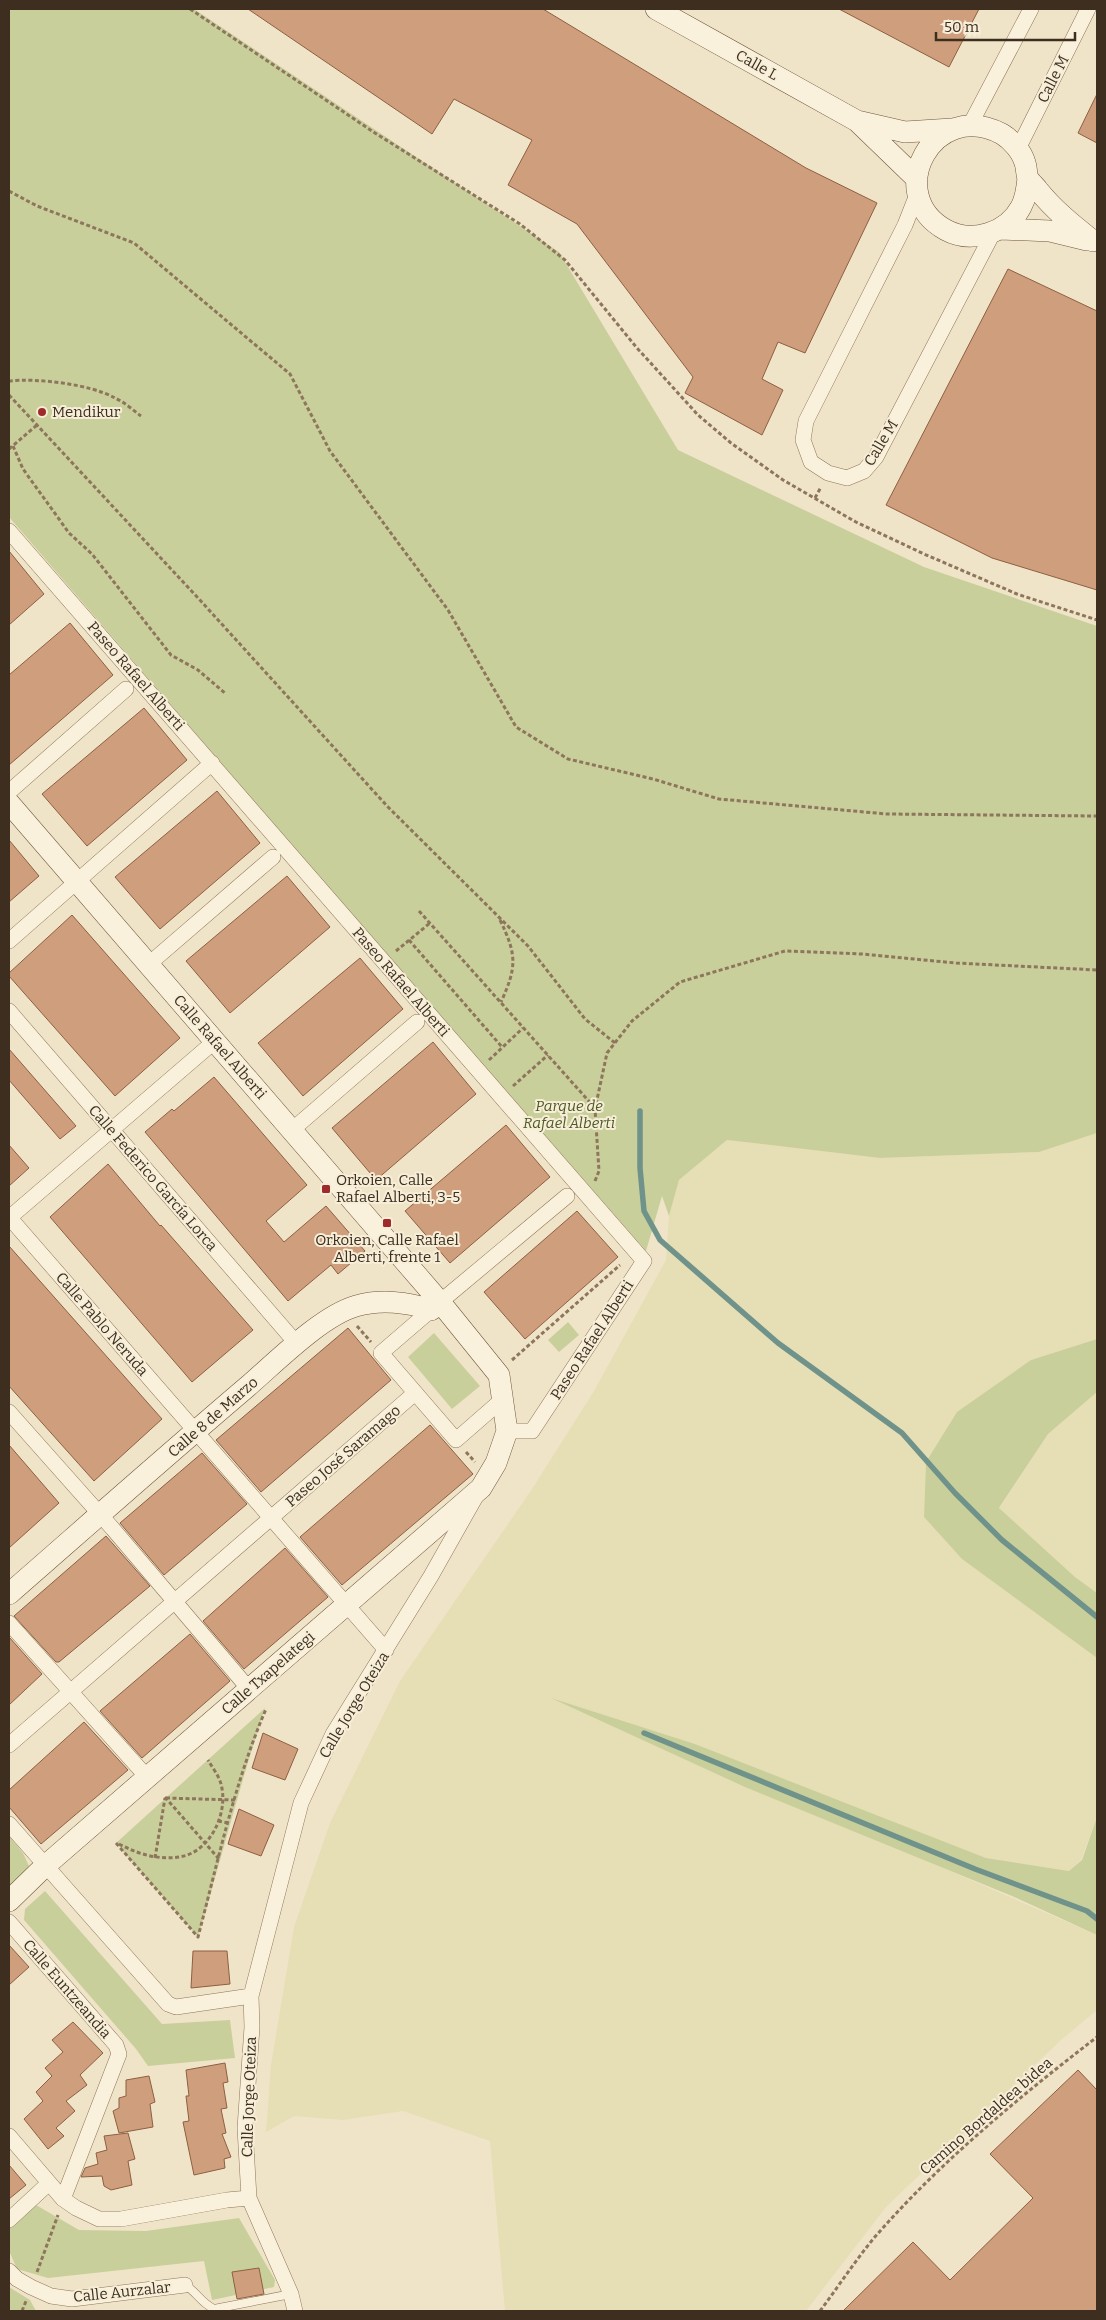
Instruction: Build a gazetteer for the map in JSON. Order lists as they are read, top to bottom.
{
  "streets": {
    "street": [
      "Calle L",
      "Calle M",
      "Paseo Rafael Alberti",
      "Calle Rafael Alberti",
      "Calle Federico García Lorca",
      "Calle Pablo Neruda",
      "Calle 8 de Marzo",
      "Paseo José Saramago",
      "Calle Txapelategi",
      "Calle Jorge Oteiza",
      "Calle Euntzeandia",
      "Calle Aurzalar"
    ],
    "path": ["Camino Bordaldea bidea"]
  },
  "crossings": [
    ["Calle L", "Calle M"],
    ["Paseo Rafael Alberti", "Calle Rafael Alberti"],
    ["Paseo Rafael Alberti", "Calle Txapelategi"],
    ["Calle Rafael Alberti", "Calle 8 de Marzo"],
    ["Calle Rafael Alberti", "Calle Txapelategi"],
    ["Calle Federico García Lorca", "Calle 8 de Marzo"],
    ["Calle Pablo Neruda", "Calle 8 de Marzo"],
    ["Calle Txapelategi", "Calle Jorge Oteiza"]
  ],
  "parks": ["Parque de Rafael Alberti"],
  "places": {
    "other": ["Mendikur"],
    "transit": ["Orkoien, Calle Rafael Alberti, 3-5", "Orkoien, Calle Rafael Alberti, frente 1"]
  },
  "scale_bar": "50 m"
}
